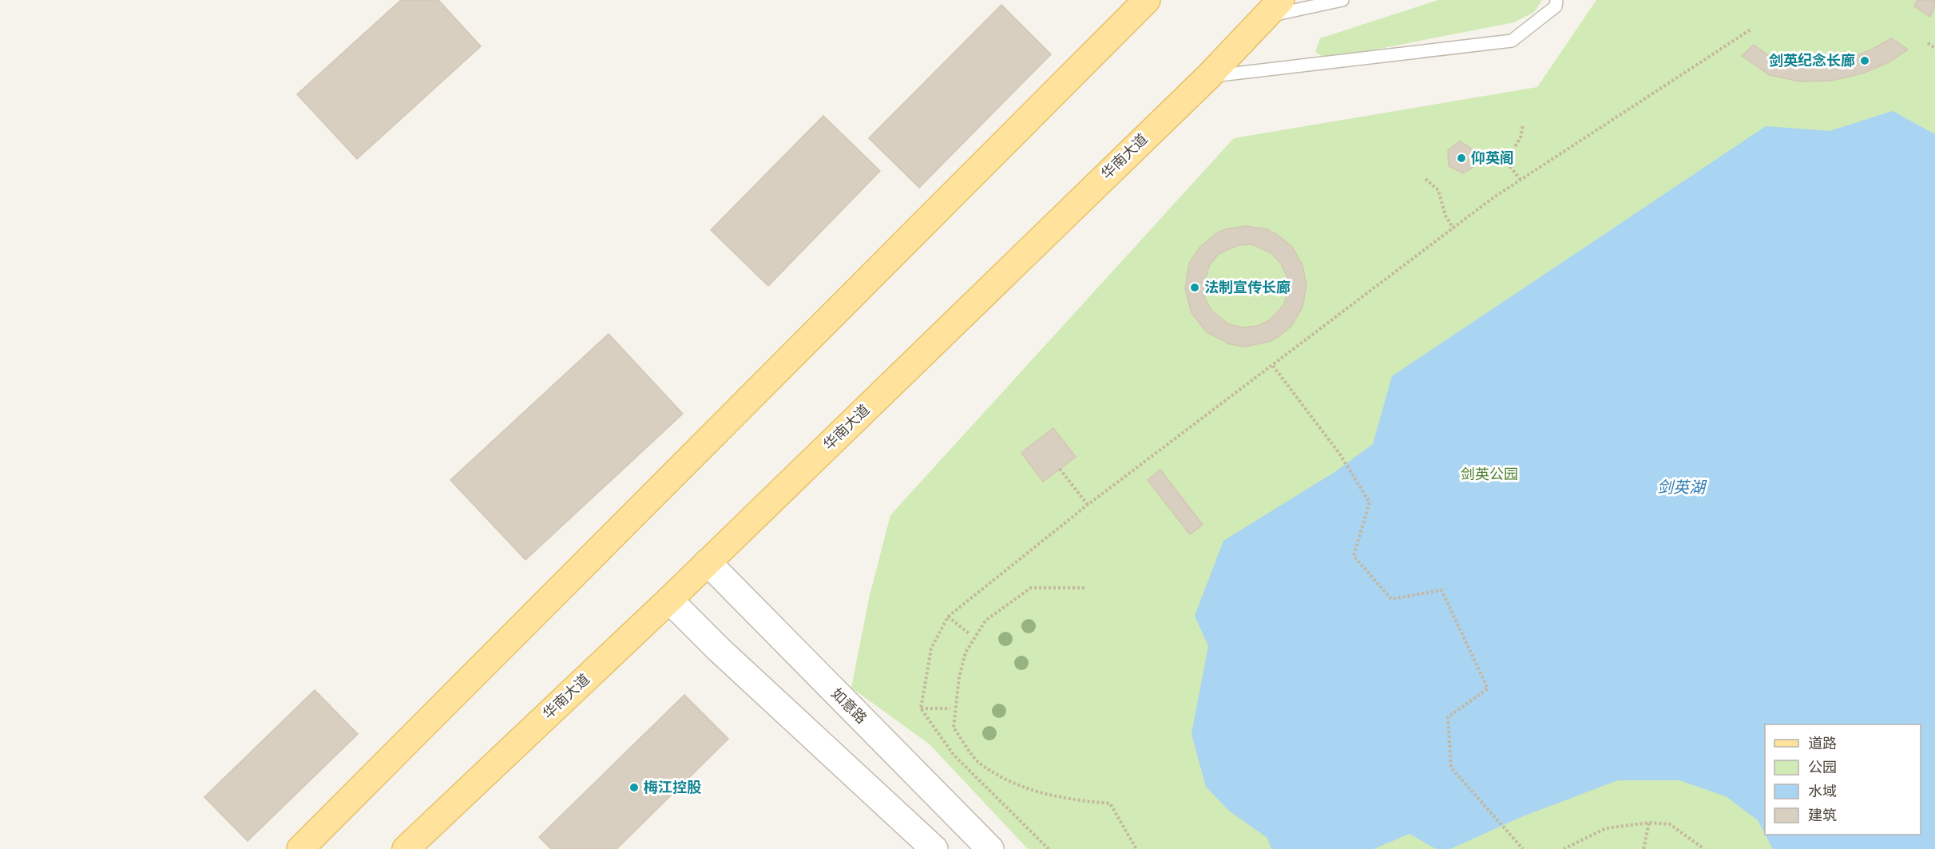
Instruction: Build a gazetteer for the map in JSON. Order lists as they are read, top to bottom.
{
  "streets": {
    "main road": ["华南大道"],
    "street": ["如意路"]
  },
  "crossings": [
    ["华南大道", "如意路"]
  ],
  "water": ["剑英湖"],
  "parks": ["剑英公园"],
  "places": [
    "剑英纪念长廊",
    "仰英阁",
    "法制宣传长廊",
    "梅江控股"
  ],
  "legend": [
    "道路",
    "公园",
    "水域",
    "建筑"
  ]
}
